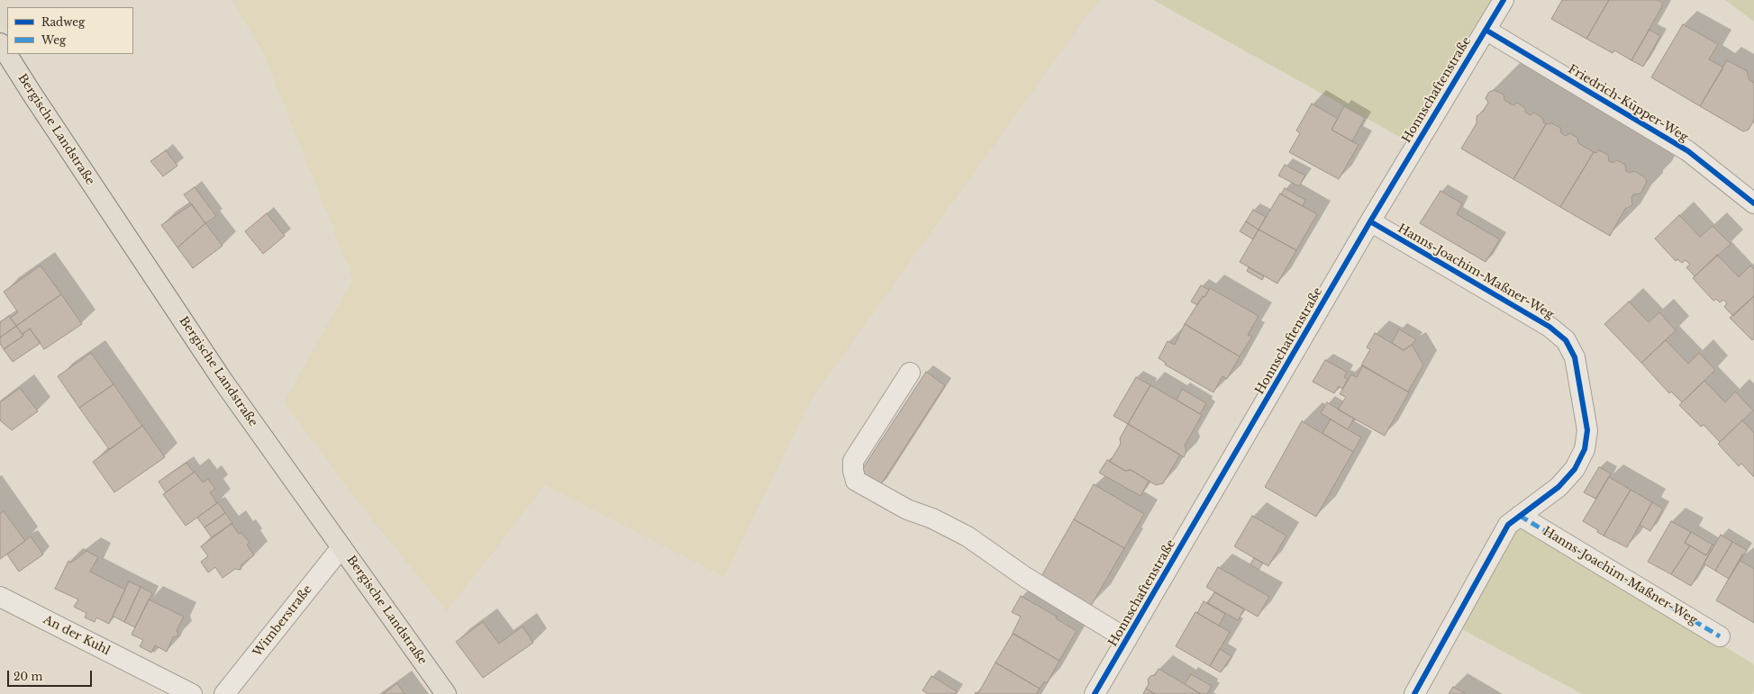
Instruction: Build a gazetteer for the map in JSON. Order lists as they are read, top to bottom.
{
  "streets": {
    "main road": ["Bergische Landstraße"],
    "street": [
      "Honnschaftenstraße",
      "Friedrich-Küpper-Weg",
      "Hanns-Joachim-Maßner-Weg",
      "Wimberstraße",
      "An der Kuhl"
    ]
  },
  "crossings": [
    ["Honnschaftenstraße", "Friedrich-Küpper-Weg"],
    ["Honnschaftenstraße", "Hanns-Joachim-Maßner-Weg"],
    ["Bergische Landstraße", "Wimberstraße"]
  ],
  "legend": ["Radweg", "Weg"],
  "scale_bar": "20 m"
}
